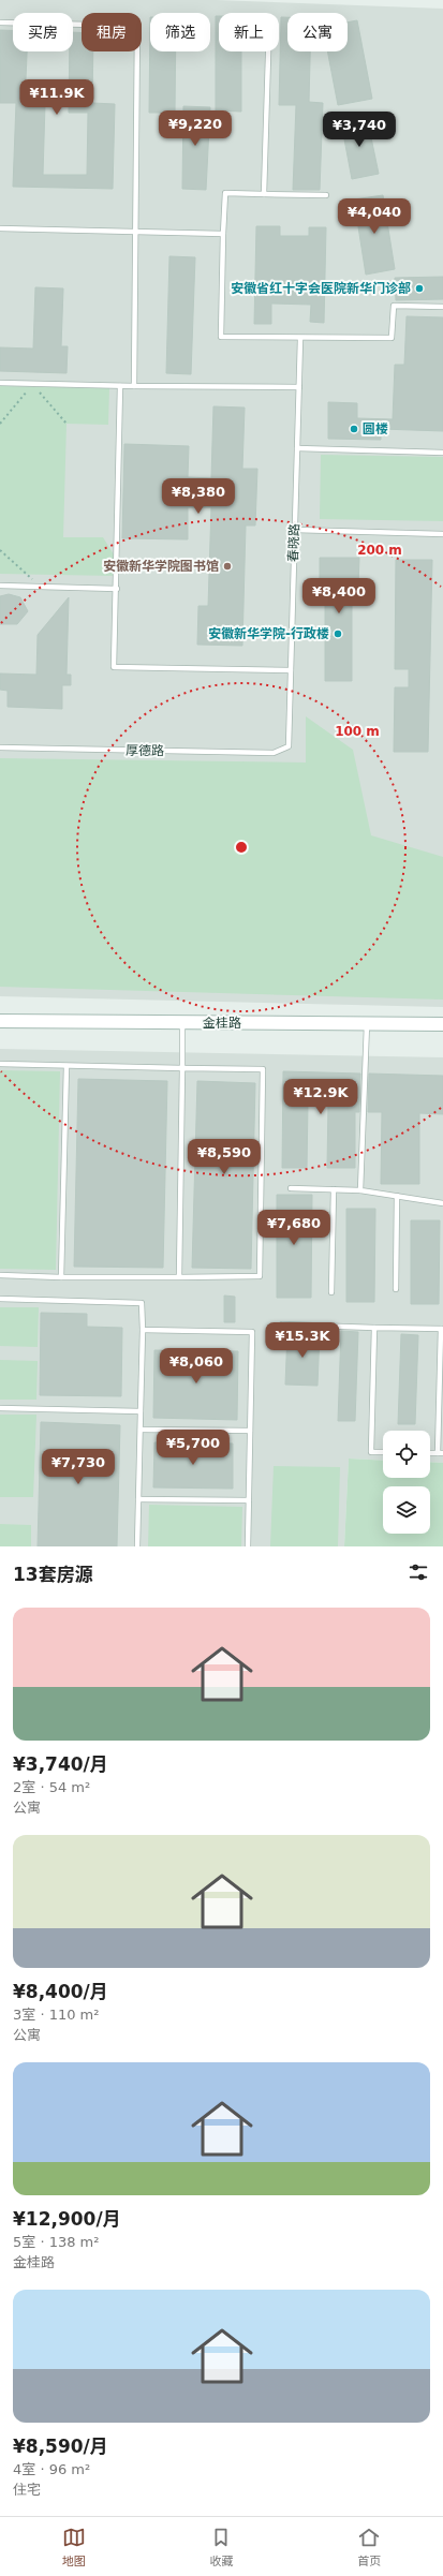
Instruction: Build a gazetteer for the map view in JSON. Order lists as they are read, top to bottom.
{
  "streets": {
    "street": ["金桂路"],
    "lane": ["春晓路", "厚德路"]
  },
  "crossings": [
    ["春晓路", "厚德路"]
  ],
  "places": [
    "安徽省红十字会医院新华门诊部",
    "圆楼",
    "安徽新华学院图书馆",
    "安徽新华学院-行政楼"
  ],
  "page": {
    "chip": [
      "买房",
      "租房",
      "筛选",
      "新上",
      "公寓"
    ],
    "price": [
      "¥11.9K",
      "¥9,220",
      "¥3,740",
      "¥4,040",
      "¥8,380",
      "¥8,400",
      "¥12.9K",
      "¥8,590",
      "¥7,680",
      "¥15.3K",
      "¥8,060",
      "¥5,700",
      "¥7,730"
    ],
    "heading": "13套房源",
    "list": [
      {
        "name": "¥3,740/月",
        "note": "2室 · 54 m² · 公寓"
      },
      {
        "name": "¥8,400/月",
        "note": "3室 · 110 m² · 公寓"
      },
      {
        "name": "¥12,900/月",
        "note": "5室 · 138 m² · 金桂路"
      },
      {
        "name": "¥8,590/月",
        "note": "4室 · 96 m² · 住宅"
      }
    ],
    "tabs": ["地图", "收藏", "首页"]
  },
  "rings": ["200 m", "100 m"]
}
